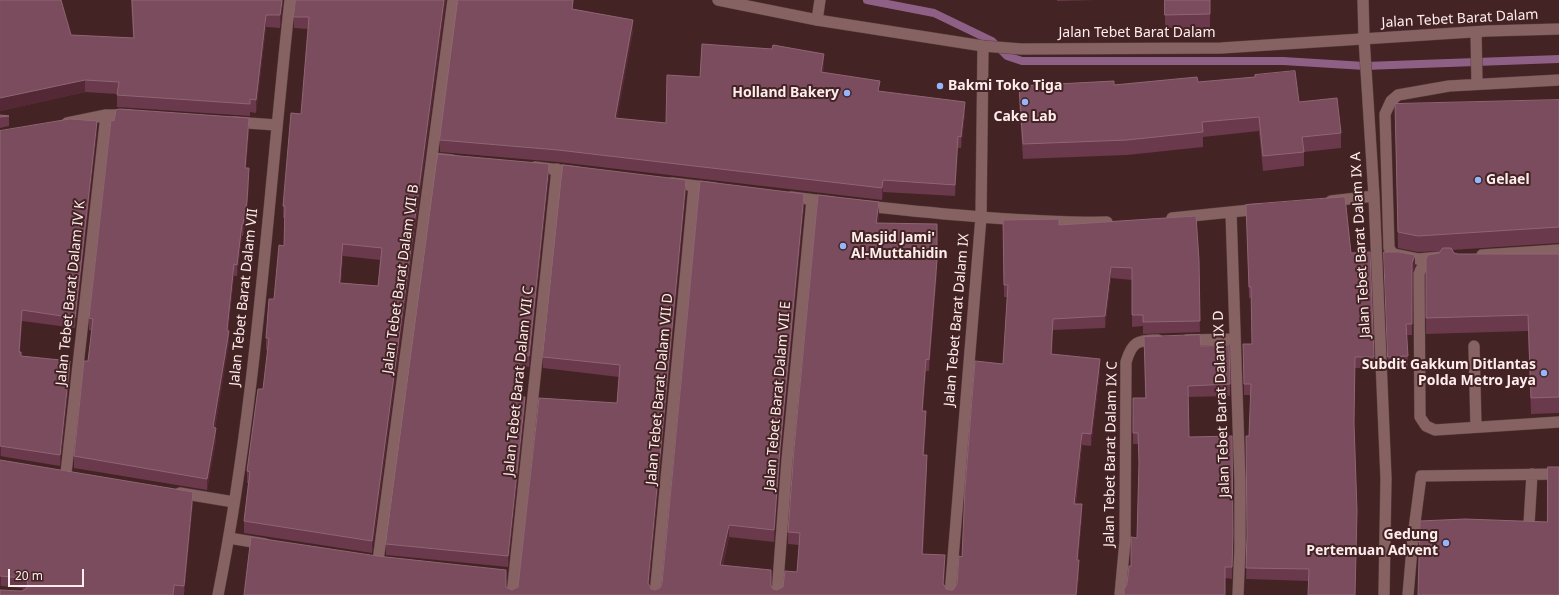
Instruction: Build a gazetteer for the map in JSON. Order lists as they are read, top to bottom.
{
  "streets": {
    "street": [
      "Jalan Tebet Barat Dalam",
      "Jalan Tebet Barat Dalam IX A",
      "Jalan Tebet Barat Dalam VII B",
      "Jalan Tebet Barat Dalam IV K",
      "Jalan Tebet Barat Dalam VII",
      "Jalan Tebet Barat Dalam IX",
      "Jalan Tebet Barat Dalam VII C",
      "Jalan Tebet Barat Dalam VII D",
      "Jalan Tebet Barat Dalam VII E",
      "Jalan Tebet Barat Dalam IX D",
      "Jalan Tebet Barat Dalam IX C"
    ]
  },
  "crossings": [
    ["Jalan Tebet Barat Dalam", "Jalan Tebet Barat Dalam IX A"],
    ["Jalan Tebet Barat Dalam", "Jalan Tebet Barat Dalam IX"],
    ["Jalan Tebet Barat Dalam IX D", "Jalan Tebet Barat Dalam IX C"]
  ],
  "places": [
    "Bakmi Toko Tiga",
    "Holland Bakery",
    "Cake Lab",
    "Gelael",
    "Masjid Jami' Al-Muttahidin",
    "Subdit Gakkum Ditlantas Polda Metro Jaya",
    "Gedung Pertemuan Advent"
  ],
  "scale_bar": "20 m"
}
